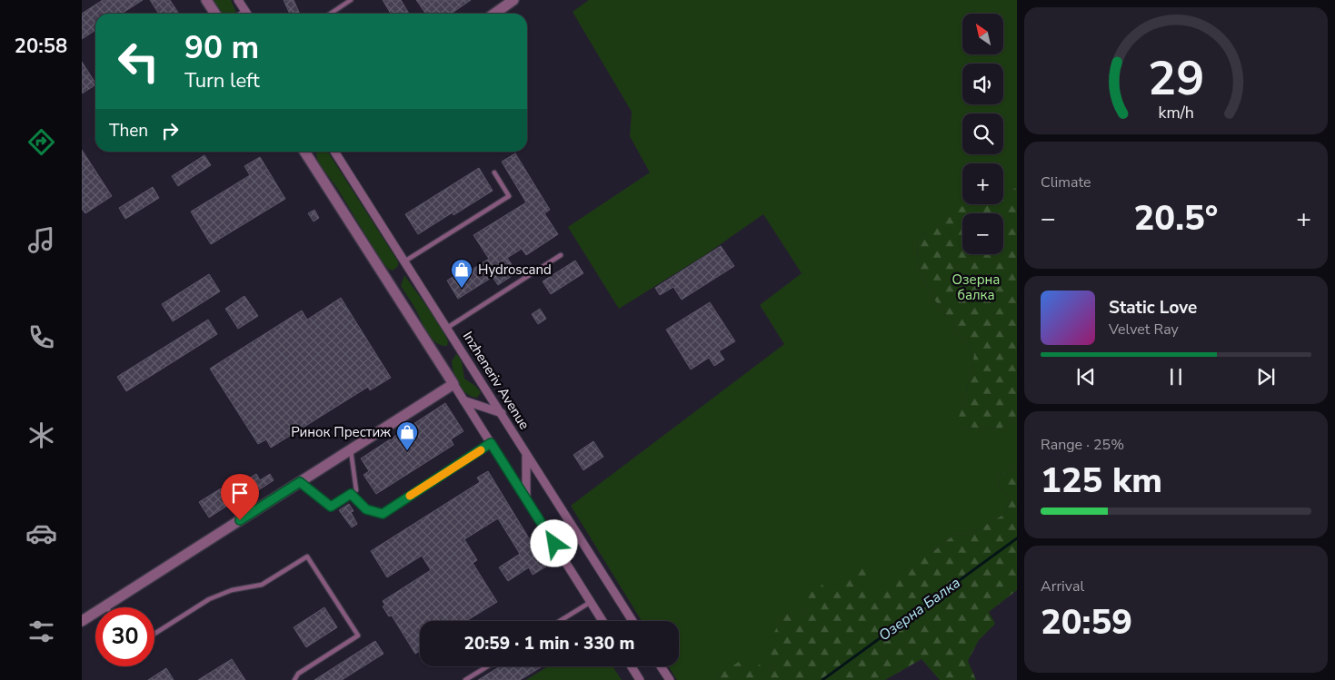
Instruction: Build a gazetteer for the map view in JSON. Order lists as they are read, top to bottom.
{
  "streets": {
    "street": ["Inzheneriv Avenue"]
  },
  "water": ["Озерна Балка"],
  "parks": ["Озерна балка"],
  "places": {
    "shop": ["Hydroscand", "Ринок Престиж"]
  },
  "north": "top left",
  "page": {
    "tabs": "20:58",
    "map_buttons": ["+", "−"],
    "turn": ["90 m", "Turn left"],
    "then": "Then",
    "tile": [
      "Climate",
      ["Range · 25%", "125 km"],
      ["Arrival", "20:59"]
    ],
    "heat": ["−", "20.5°", "+"],
    "song": ["Static Love", "Velvet Ray"],
    "limit": "30",
    "trip": "20:59 · 1 min · 330 m",
    "gauge": ["29", "km/h"]
  }
}
